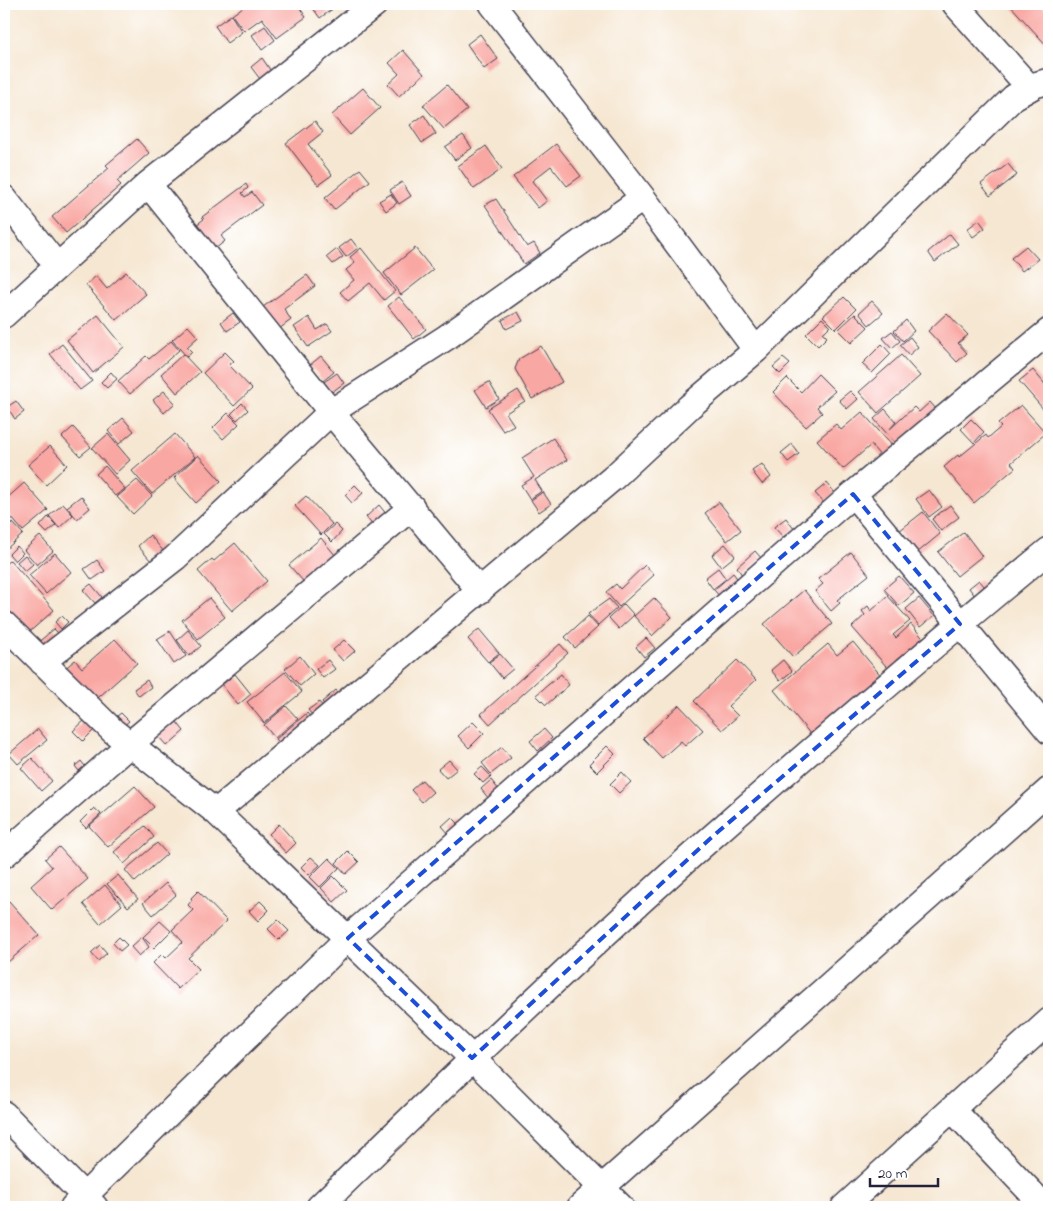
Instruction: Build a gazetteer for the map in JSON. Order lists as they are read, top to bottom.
{
  "scale_bar": "20 m"
}
